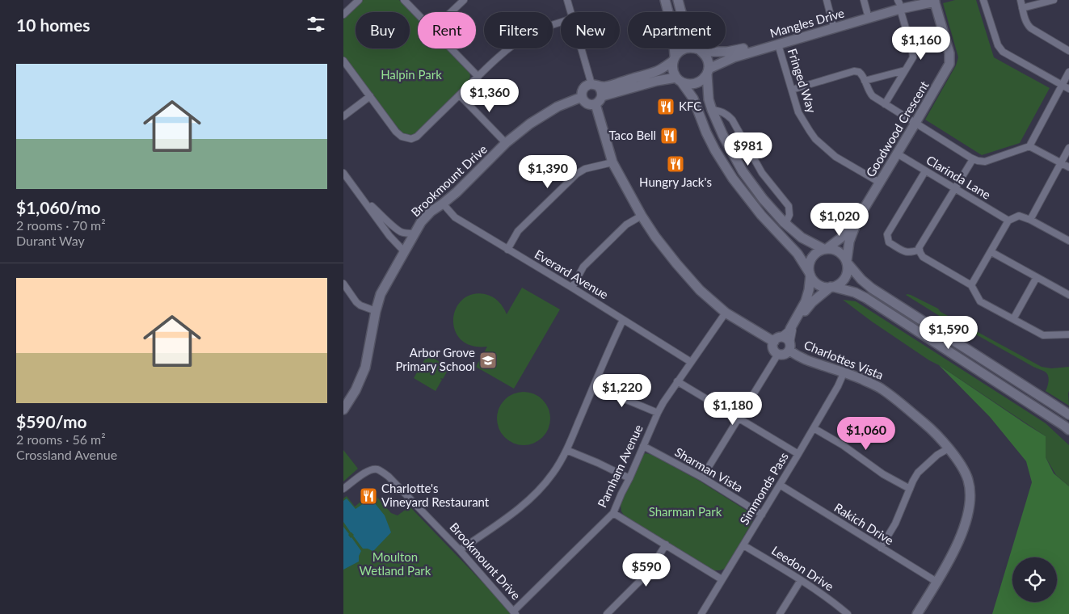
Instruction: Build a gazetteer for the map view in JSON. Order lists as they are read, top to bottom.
{
  "streets": {
    "street": [
      "Mangles Drive",
      "Fringed Way",
      "Goodwood Crescent",
      "Clarinda Lane",
      "Brookmount Drive",
      "Everard Avenue",
      "Charlottes Vista",
      "Parnham Avenue",
      "Sharman Vista",
      "Simmonds Pass",
      "Rakich Drive",
      "Leedon Drive"
    ]
  },
  "crossings": [
    ["Mangles Drive", "Fringed Way"],
    ["Mangles Drive", "Goodwood Crescent"],
    ["Fringed Way", "Goodwood Crescent"],
    ["Goodwood Crescent", "Clarinda Lane"],
    ["Brookmount Drive", "Everard Avenue"],
    ["Brookmount Drive", "Parnham Avenue"],
    ["Everard Avenue", "Parnham Avenue"],
    ["Charlottes Vista", "Simmonds Pass"],
    ["Charlottes Vista", "Rakich Drive"],
    ["Parnham Avenue", "Sharman Vista"],
    ["Sharman Vista", "Simmonds Pass"],
    ["Simmonds Pass", "Rakich Drive"],
    ["Simmonds Pass", "Leedon Drive"]
  ],
  "parks": ["Halpin Park", "Sharman Park", "Moulton Wetland Park"],
  "places": {
    "restaurant": [
      "KFC",
      "Taco Bell",
      "Hungry Jack's",
      "Charlotte's Vineyard Restaurant"
    ],
    "school or university": ["Arbor Grove Primary School"]
  },
  "page": {
    "heading": "10 homes",
    "chip": [
      "Buy",
      "Rent",
      "Filters",
      "New",
      "Apartment"
    ],
    "price": [
      "$1,160",
      "$1,360",
      "$981",
      "$1,390",
      "$1,020",
      "$1,590",
      "$1,220",
      "$1,180",
      "$1,060",
      "$590"
    ],
    "list": [
      {
        "name": "$1,060/mo",
        "note": "2 rooms · 70 m² · Durant Way"
      },
      {
        "name": "$590/mo",
        "note": "2 rooms · 56 m² · Crossland Avenue"
      }
    ]
  }
}
